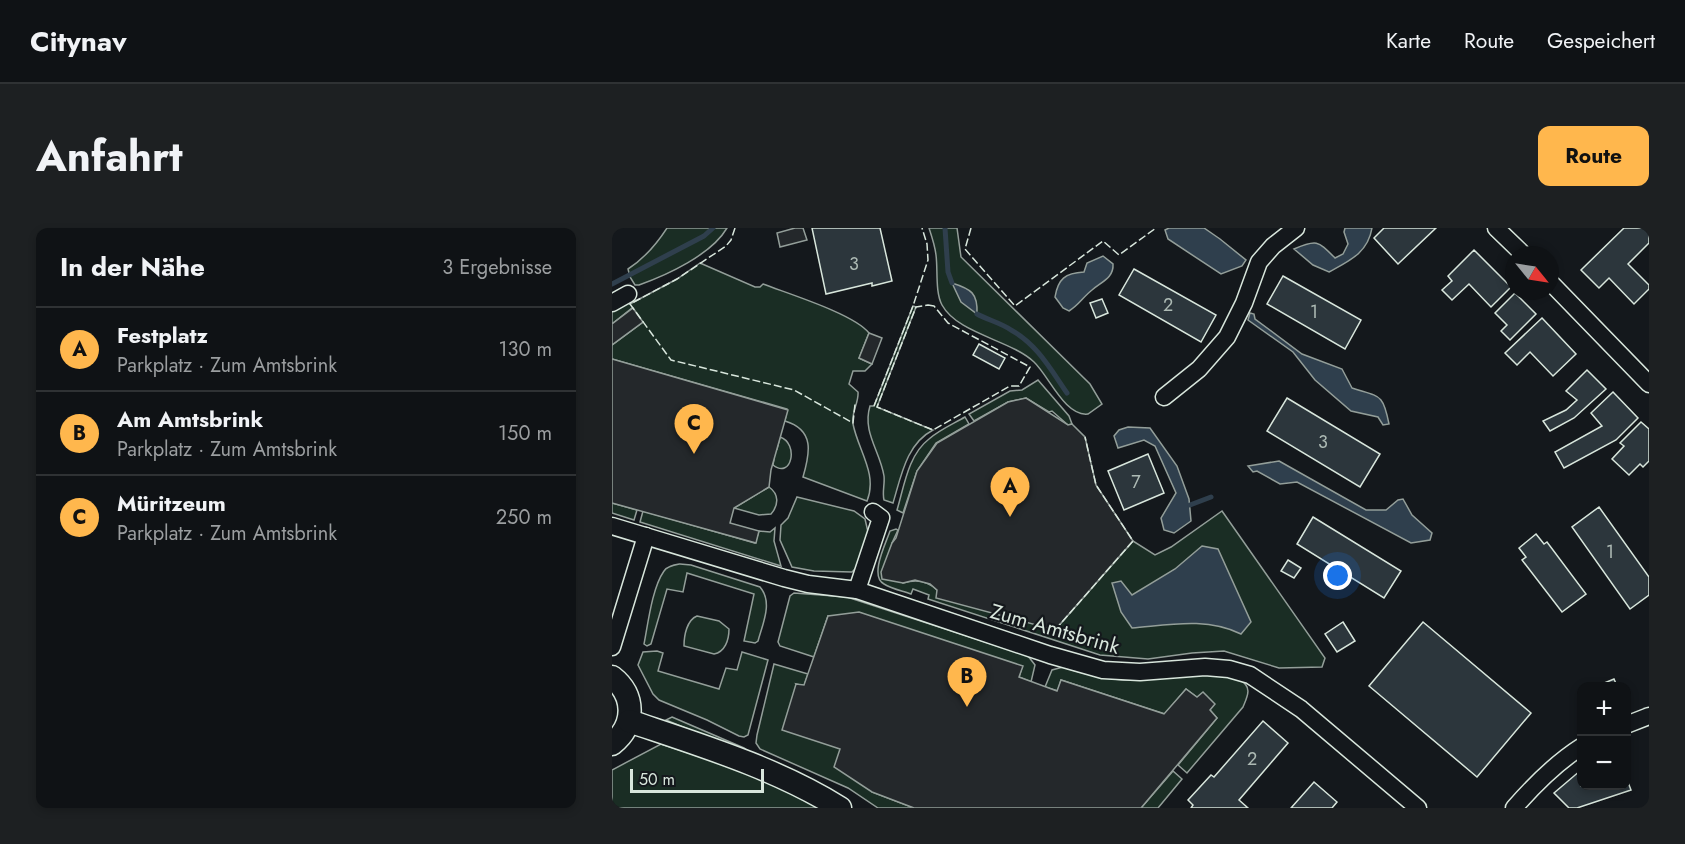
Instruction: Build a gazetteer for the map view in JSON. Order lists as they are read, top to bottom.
{
  "streets": {
    "street": ["Zum Amtsbrink"]
  },
  "house_numbers": [
    "3",
    "2",
    "1",
    "3",
    "7",
    "1",
    "2"
  ],
  "scale_bar": "50 m",
  "north": "bottom right",
  "page": {
    "header": "Citynav",
    "nav": ["Karte", "Route", "Gespeichert"],
    "title": "Anfahrt",
    "buttons": "Route",
    "heading": ["In der Nähe", "3 Ergebnisse"],
    "list": [
      {
        "mark": "A",
        "name": "Festplatz",
        "note": "Parkplatz · Zum Amtsbrink",
        "value": "130 m"
      },
      {
        "mark": "B",
        "name": "Am Amtsbrink",
        "note": "Parkplatz · Zum Amtsbrink",
        "value": "150 m"
      },
      {
        "mark": "C",
        "name": "Müritzeum",
        "note": "Parkplatz · Zum Amtsbrink",
        "value": "250 m"
      }
    ],
    "pins": ["C", "A", "B"],
    "map_buttons": ["+", "−"],
    "scale": "50 m"
  }
}
